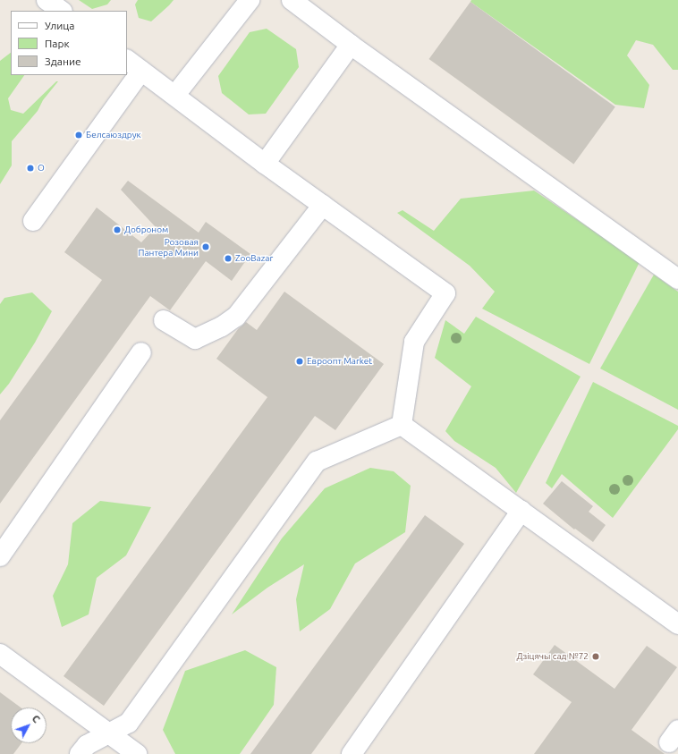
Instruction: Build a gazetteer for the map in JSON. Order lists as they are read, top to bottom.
{
  "places": [
    "Белсаюздрук",
    "О",
    "Доброном",
    "Розовая Пантера Мини",
    "ZooBazar",
    "Евроопт Market",
    "Дзіцячы сад №72"
  ],
  "legend": ["Улица", "Парк", "Здание"],
  "north": "top right"
}
